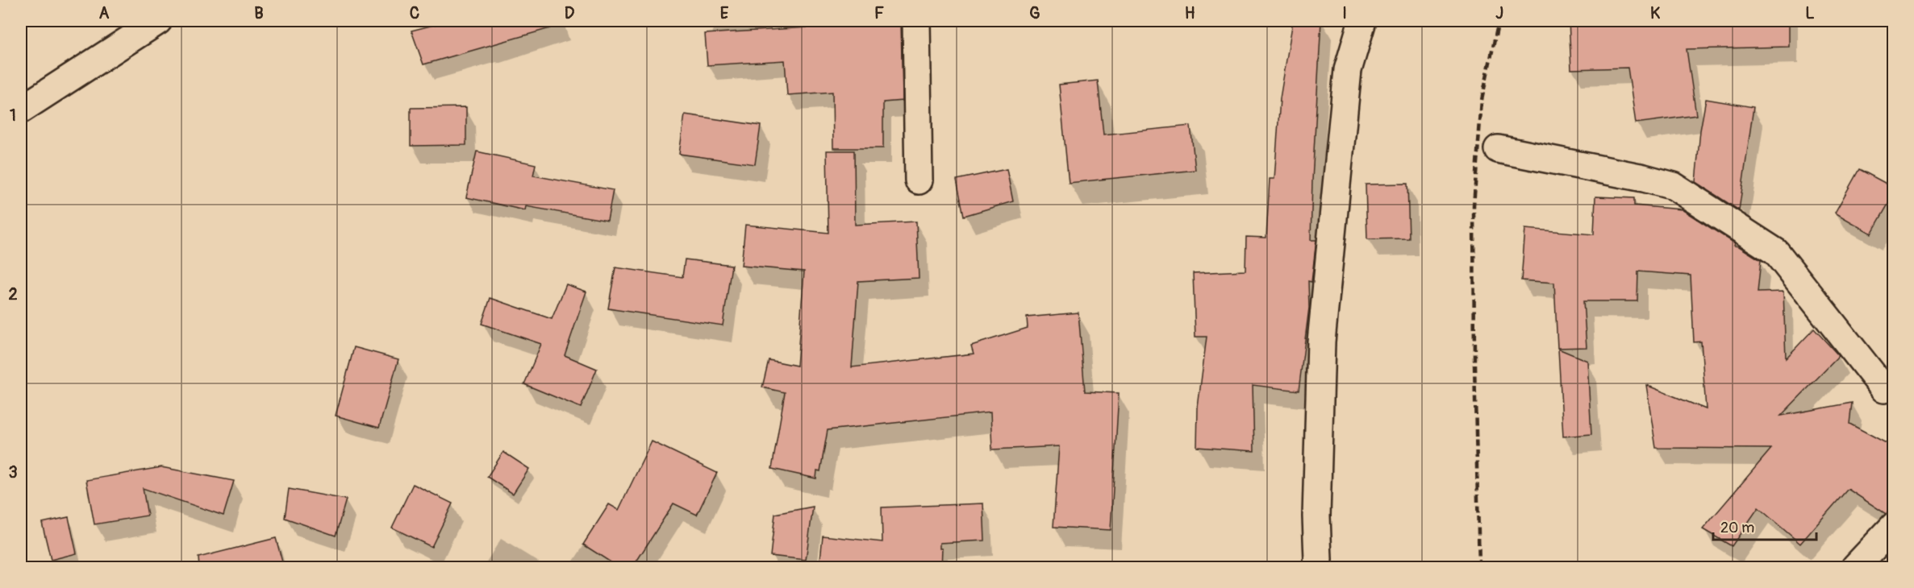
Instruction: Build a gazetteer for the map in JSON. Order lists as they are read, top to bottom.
{
  "scale_bar": "20 m",
  "grid": {
    "columns": [
      "A",
      "B",
      "C",
      "D",
      "E",
      "F",
      "G",
      "H",
      "I",
      "J",
      "K",
      "L"
    ],
    "rows": ["1", "2", "3"]
  }
}
